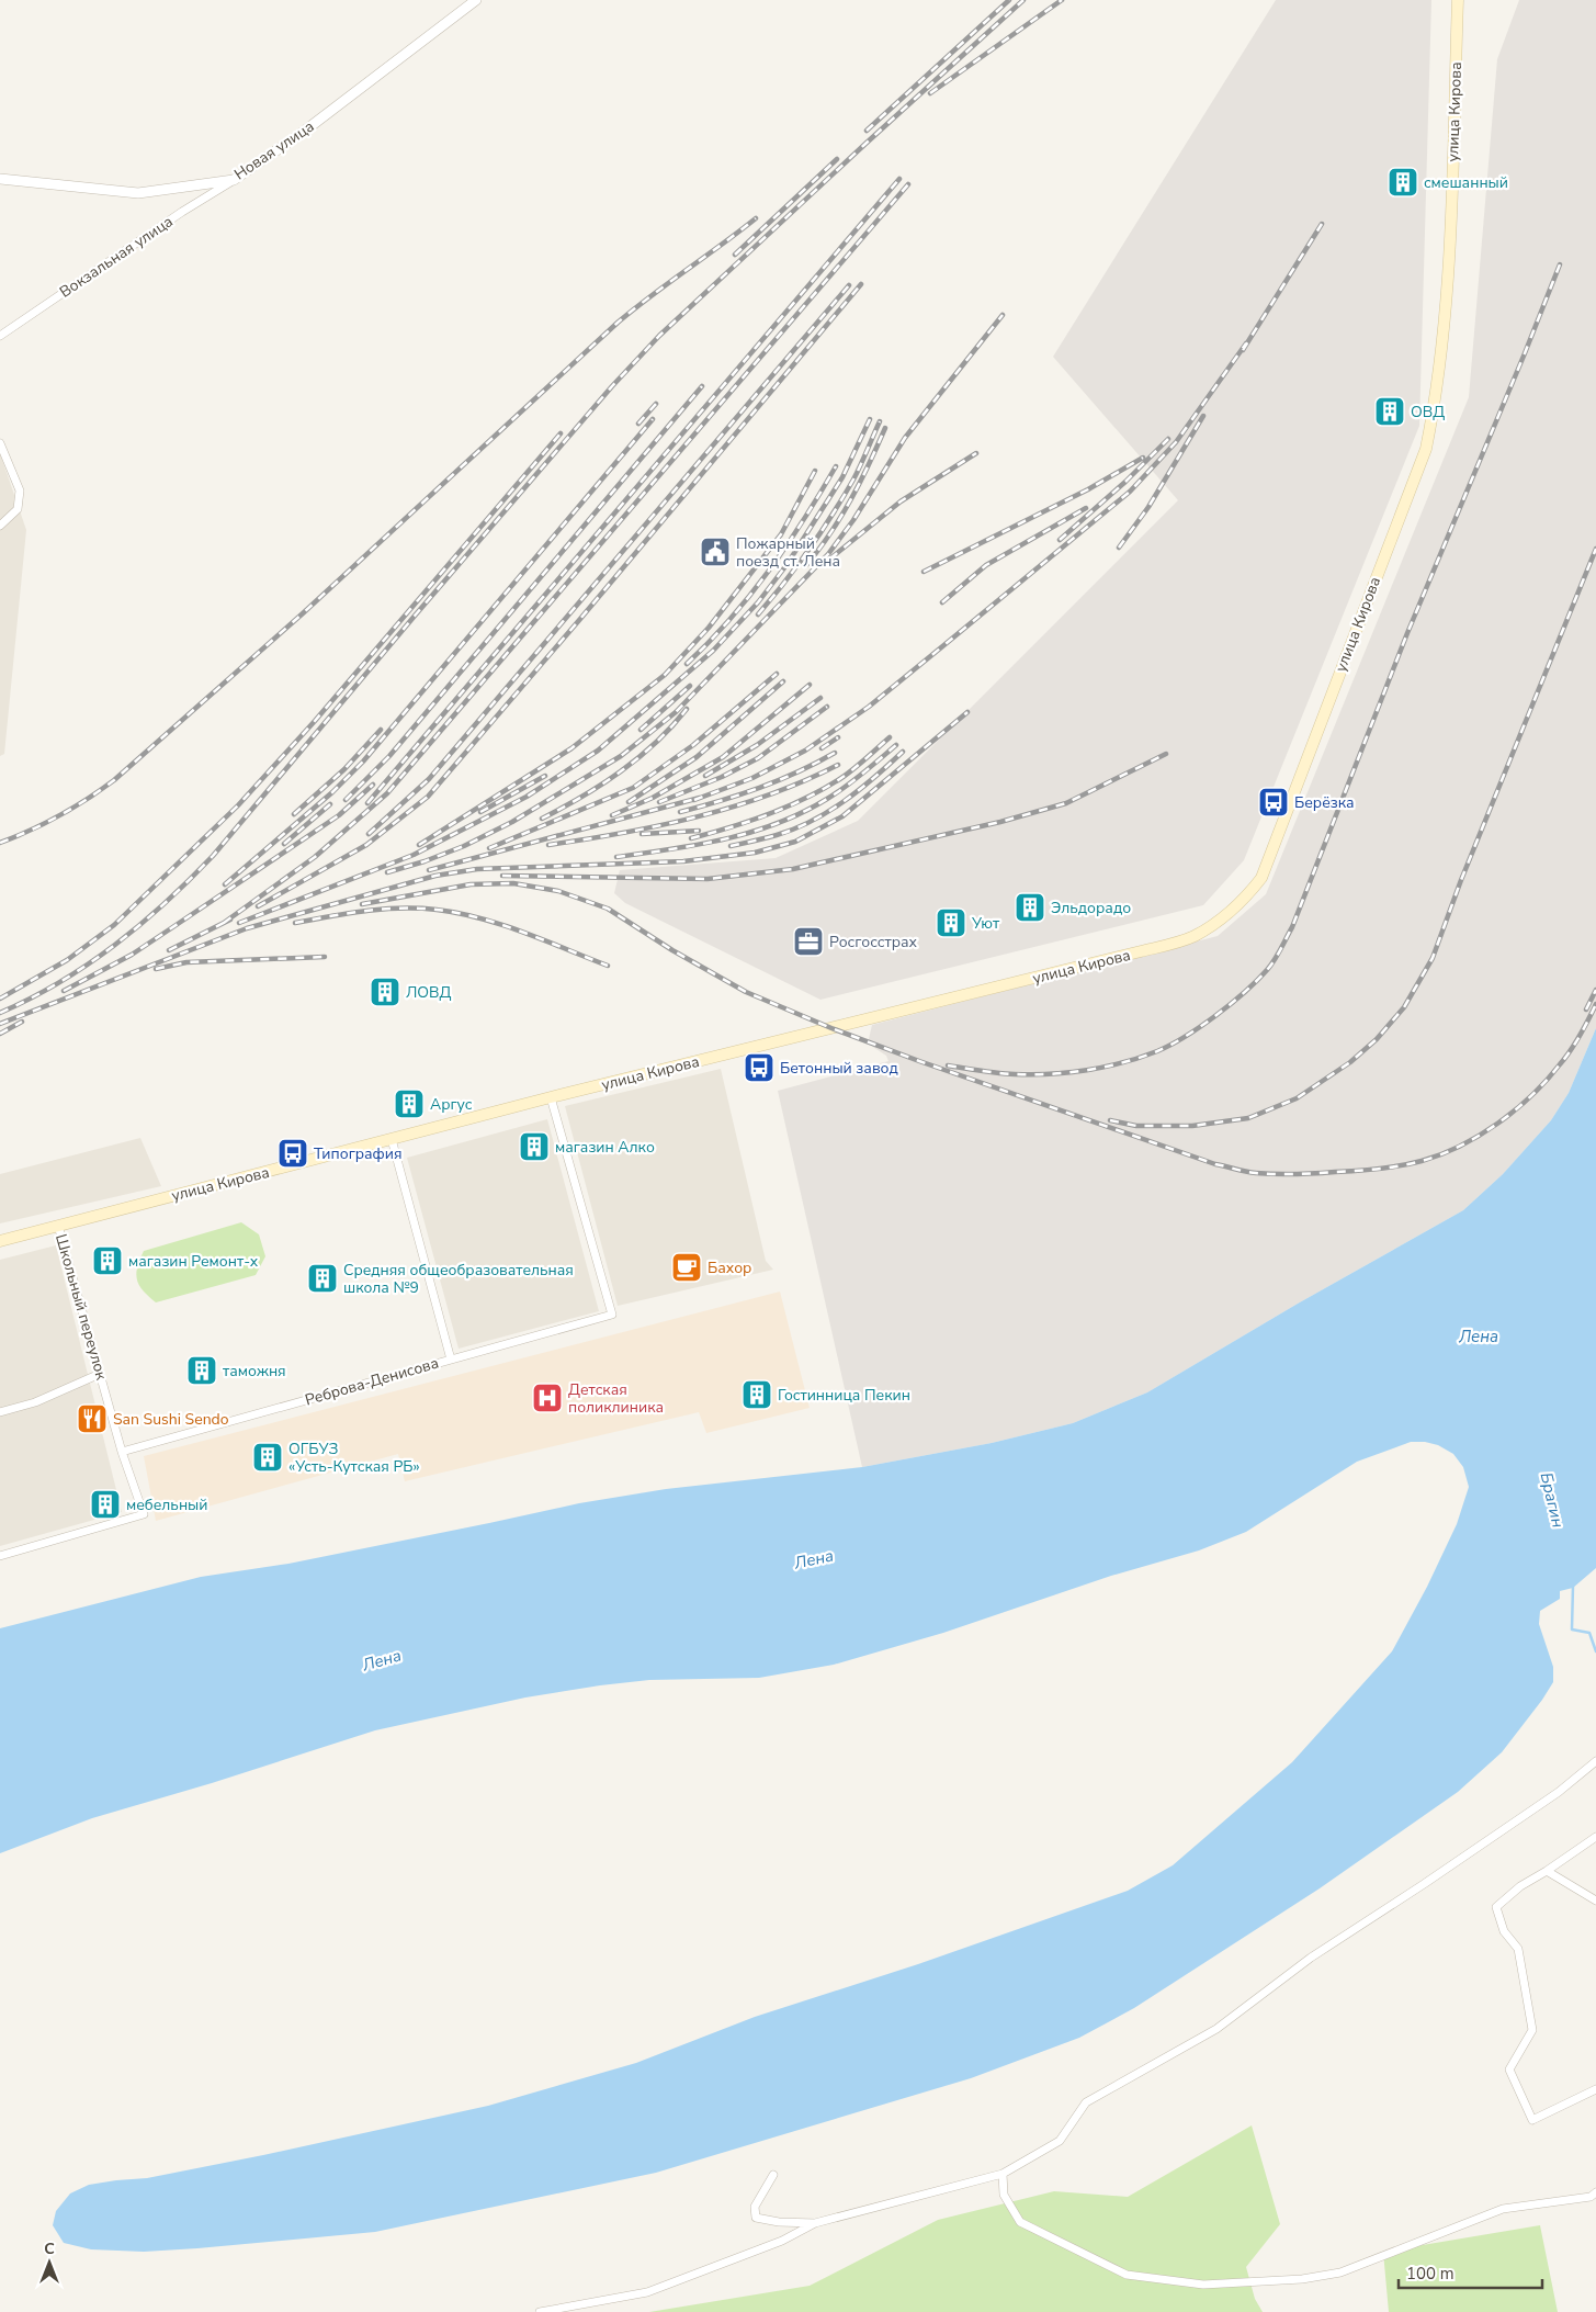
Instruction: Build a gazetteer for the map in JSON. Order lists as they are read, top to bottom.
{
  "streets": {
    "main road": ["улица Кирова"],
    "street": [
      "Новая улица",
      "Вокзальная улица",
      "Школьный переулок",
      "Реброва-Денисова"
    ]
  },
  "crossings": [
    ["улица Кирова", "Школьный переулок"],
    ["улица Кирова", "Реброва-Денисова"],
    ["Новая улица", "Вокзальная улица"],
    ["Школьный переулок", "Реброва-Денисова"]
  ],
  "water": ["Лена", "Брагин"],
  "places": {
    "building": [
      "смешанный",
      "ОВД",
      "Эльдорадо",
      "Уют",
      "ЛОВД",
      "Аргус",
      "магазин Алко",
      "магазин Ремонт-х",
      "Средняя общеобразовательная школа №9",
      "таможня",
      "Гостинница Пекин",
      "ОГБУЗ «Усть-Кутская РБ»",
      "мебельный"
    ],
    "public building": ["Пожарный поезд ст. Лена"],
    "bus stop": ["Берёзка", "Бетонный завод", "Типография"],
    "office": ["Росгосстрах"],
    "cafe": ["Бахор"],
    "hospital": ["Детская поликлиника"],
    "restaurant": ["San Sushi Sendo"]
  },
  "scale_bar": "100 m",
  "north": "top"
}
